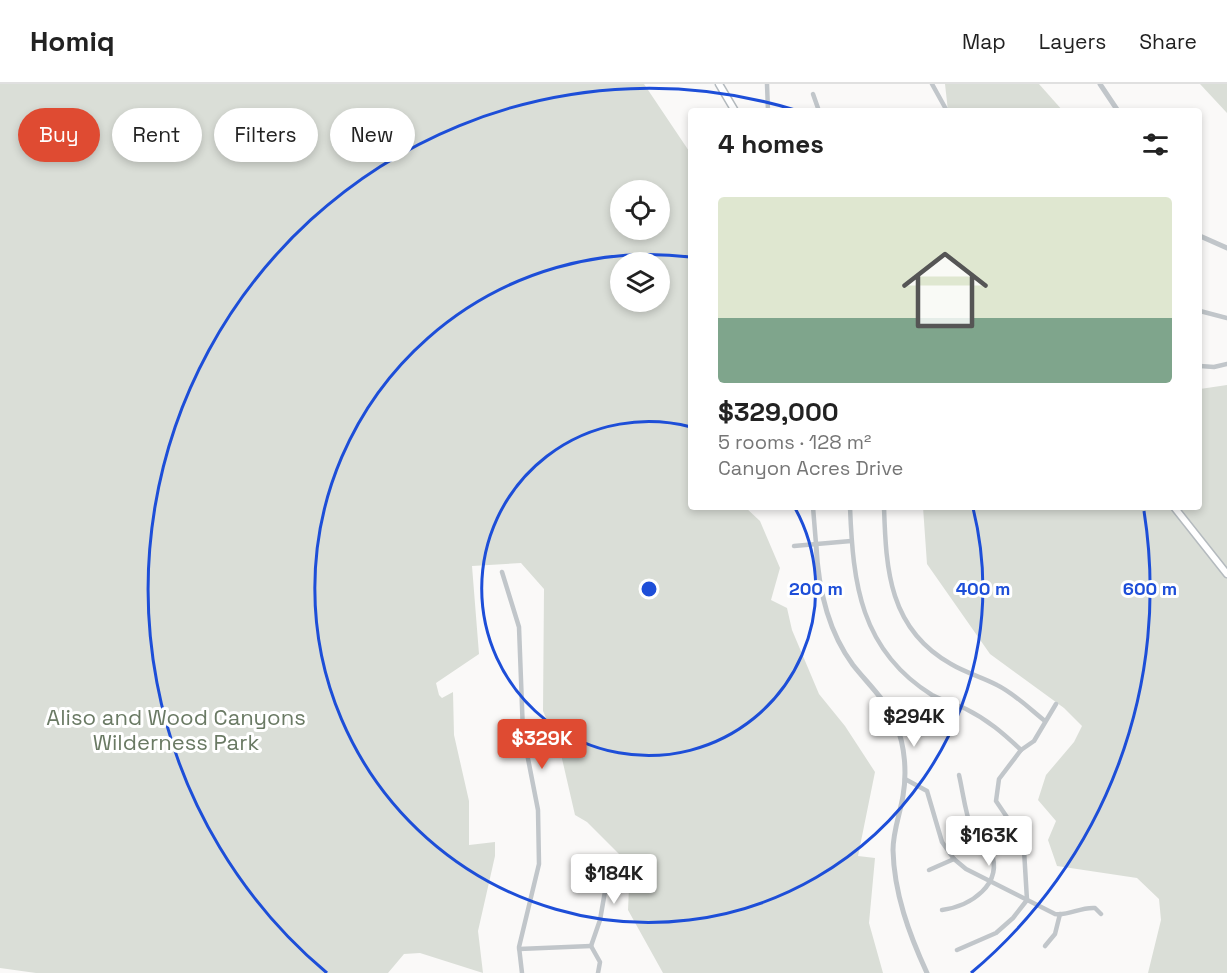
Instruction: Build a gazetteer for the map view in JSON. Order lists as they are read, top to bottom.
{
  "parks": ["Aliso and Wood Canyons Wilderness Park"],
  "page": {
    "header": "Homiq",
    "nav": ["Map", "Layers", "Share"],
    "chip": [
      "Buy",
      "Rent",
      "Filters",
      "New"
    ],
    "heading": "4 homes",
    "list": [
      {
        "name": "$329,000",
        "note": "5 rooms · 128 m² · Canyon Acres Drive"
      }
    ],
    "price": [
      "$294K",
      "$329K",
      "$163K",
      "$184K"
    ]
  },
  "rings": ["200 m", "400 m", "600 m"]
}
